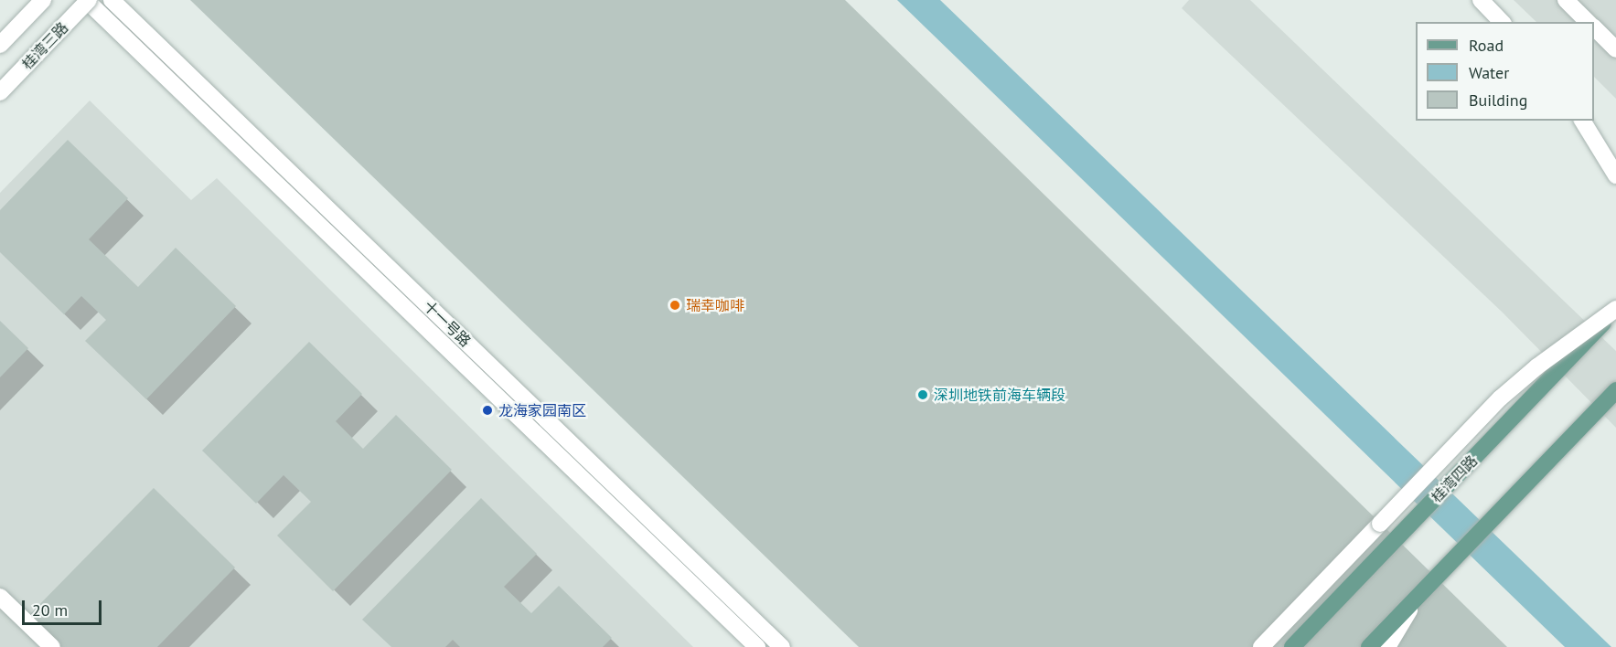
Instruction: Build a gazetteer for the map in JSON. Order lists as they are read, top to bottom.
{
  "streets": {
    "main road": ["桂湾四路"],
    "street": ["桂湾三路", "十一号路"]
  },
  "places": ["瑞幸咖啡", "深圳地铁前海车辆段", "龙海家园南区"],
  "legend": ["Road", "Water", "Building"],
  "scale_bar": "20 m"
}
